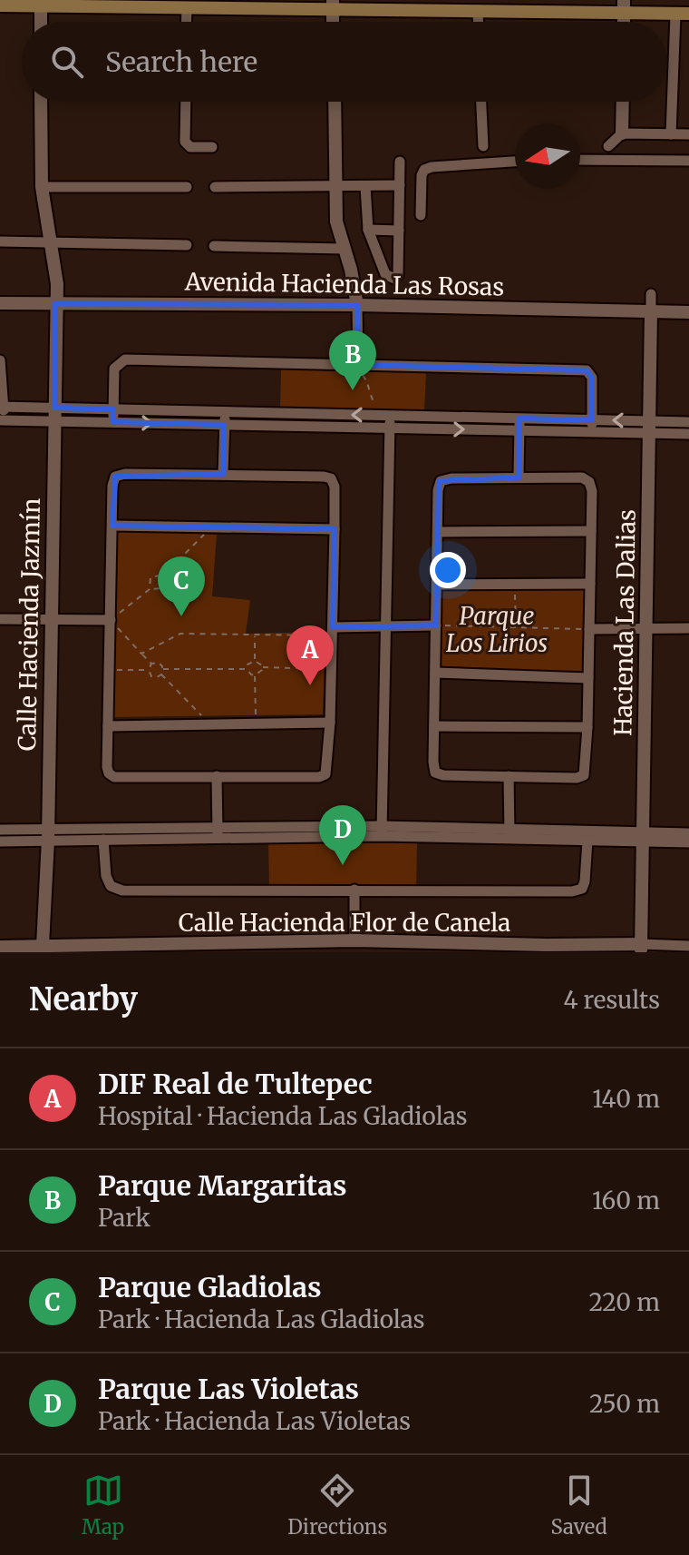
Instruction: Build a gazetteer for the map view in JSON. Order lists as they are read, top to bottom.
{
  "streets": {
    "street": [
      "Avenida Hacienda Las Rosas",
      "Hacienda Las Dalias",
      "Calle Hacienda Jazmín",
      "Calle Hacienda Flor de Canela"
    ]
  },
  "crossings": [
    ["Avenida Hacienda Las Rosas", "Hacienda Las Dalias"],
    ["Avenida Hacienda Las Rosas", "Calle Hacienda Jazmín"],
    ["Hacienda Las Dalias", "Calle Hacienda Flor de Canela"],
    ["Calle Hacienda Jazmín", "Calle Hacienda Flor de Canela"]
  ],
  "parks": ["Parque Los Lirios"],
  "north": "left",
  "page": {
    "search": "Search here",
    "pins": [
      "B",
      "C",
      "A",
      "D"
    ],
    "heading": ["Nearby", "4 results"],
    "list": [
      {
        "mark": "A",
        "name": "DIF Real de Tultepec",
        "note": "Hospital · Hacienda Las Gladiolas",
        "value": "140 m"
      },
      {
        "mark": "B",
        "name": "Parque Margaritas",
        "note": "Park",
        "value": "160 m"
      },
      {
        "mark": "C",
        "name": "Parque Gladiolas",
        "note": "Park · Hacienda Las Gladiolas",
        "value": "220 m"
      },
      {
        "mark": "D",
        "name": "Parque Las Violetas",
        "note": "Park · Hacienda Las Violetas",
        "value": "250 m"
      }
    ],
    "nav": ["Map", "Directions", "Saved"]
  }
}
